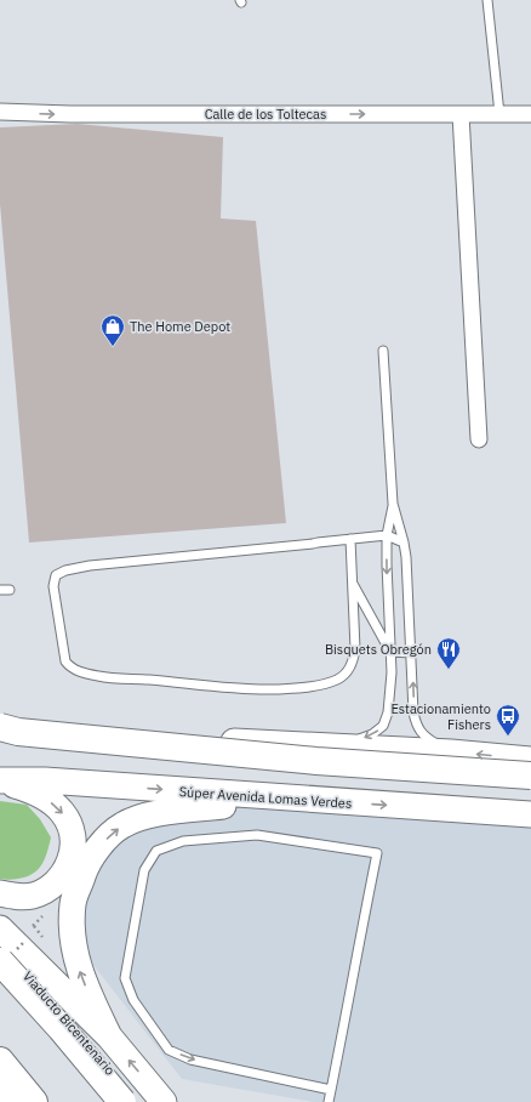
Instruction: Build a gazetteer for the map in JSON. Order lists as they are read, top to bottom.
{
  "streets": {
    "highway": ["Viaducto Bicentenario"],
    "main road": ["Súper Avenida Lomas Verdes"],
    "street": ["Calle de los Toltecas"]
  },
  "one_way": ["Calle de los Toltecas"],
  "places": {
    "shop": ["The Home Depot"],
    "restaurant": ["Bisquets Obregón"],
    "bus stop": ["Estacionamiento Fishers"]
  }
}
